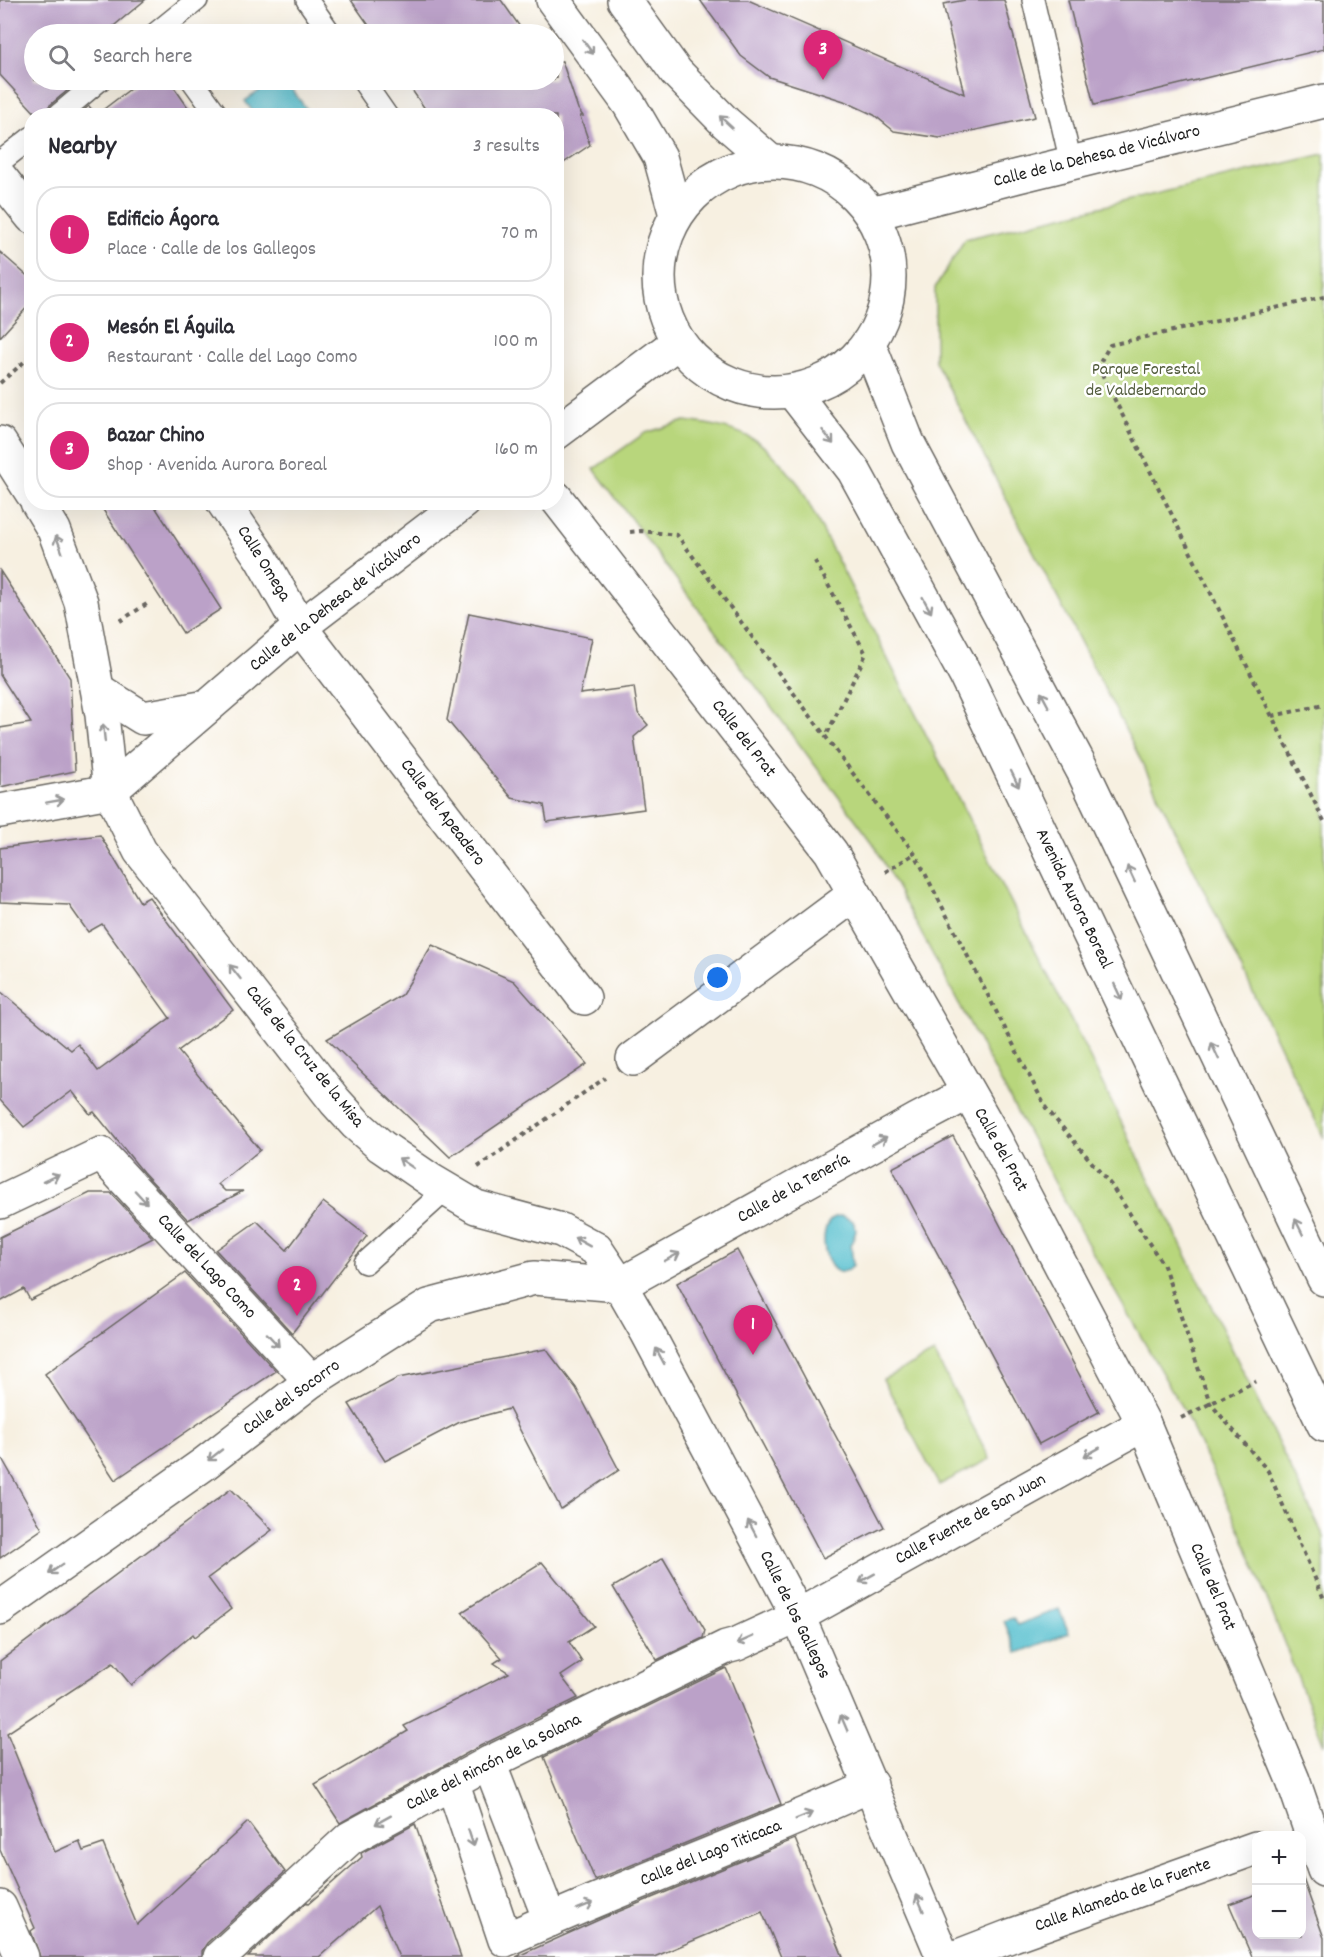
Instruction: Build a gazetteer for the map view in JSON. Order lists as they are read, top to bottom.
{
  "streets": {
    "street": [
      "Calle de la Dehesa de Vicálvaro",
      "Calle Omega",
      "Calle del Prat",
      "Calle del Apeadero",
      "Avenida Aurora Boreal",
      "Calle de la Cruz de la Misa",
      "Calle de la Tenería",
      "Calle del Lago Como",
      "Calle del Socorro",
      "Calle Fuente de San Juan",
      "Calle de los Gallegos",
      "Calle del Rincón de la Solana",
      "Calle del Lago Titicaca",
      "Calle Alameda de la Fuente"
    ]
  },
  "crossings": [
    ["Calle de la Dehesa de Vicálvaro", "Calle Omega"],
    ["Calle de la Dehesa de Vicálvaro", "Calle del Apeadero"],
    ["Calle de la Dehesa de Vicálvaro", "Calle de la Cruz de la Misa"],
    ["Calle Omega", "Calle del Apeadero"],
    ["Calle del Prat", "Calle de la Tenería"],
    ["Calle del Prat", "Calle Fuente de San Juan"],
    ["Calle de la Cruz de la Misa", "Calle de la Tenería"],
    ["Calle de la Cruz de la Misa", "Calle del Socorro"],
    ["Calle de la Cruz de la Misa", "Calle de los Gallegos"],
    ["Calle de la Tenería", "Calle del Socorro"],
    ["Calle de la Tenería", "Calle de los Gallegos"],
    ["Calle del Lago Como", "Calle del Socorro"],
    ["Calle del Socorro", "Calle de los Gallegos"],
    ["Calle Fuente de San Juan", "Calle de los Gallegos"],
    ["Calle Fuente de San Juan", "Calle del Rincón de la Solana"],
    ["Calle de los Gallegos", "Calle del Rincón de la Solana"],
    ["Calle de los Gallegos", "Calle del Lago Titicaca"],
    ["Calle del Rincón de la Solana", "Calle del Lago Titicaca"]
  ],
  "one_way": [
    "Calle de la Cruz de la Misa",
    "Calle del Lago Como",
    "Calle del Socorro",
    "Calle Fuente de San Juan",
    "Calle de los Gallegos",
    "Calle del Rincón de la Solana"
  ],
  "parks": ["Parque Forestal de Valdebernardo"],
  "page": {
    "search": "Search here",
    "pins": ["3", "2", "1"],
    "heading": ["Nearby", "3 results"],
    "list": [
      {
        "mark": "1",
        "name": "Edificio Ágora",
        "note": "Place · Calle de los Gallegos",
        "value": "70 m"
      },
      {
        "mark": "2",
        "name": "Mesón El Águila",
        "note": "Restaurant · Calle del Lago Como",
        "value": "100 m"
      },
      {
        "mark": "3",
        "name": "Bazar Chino",
        "note": "Shop · Avenida Aurora Boreal",
        "value": "160 m"
      }
    ],
    "map_buttons": ["+", "−"]
  }
}
